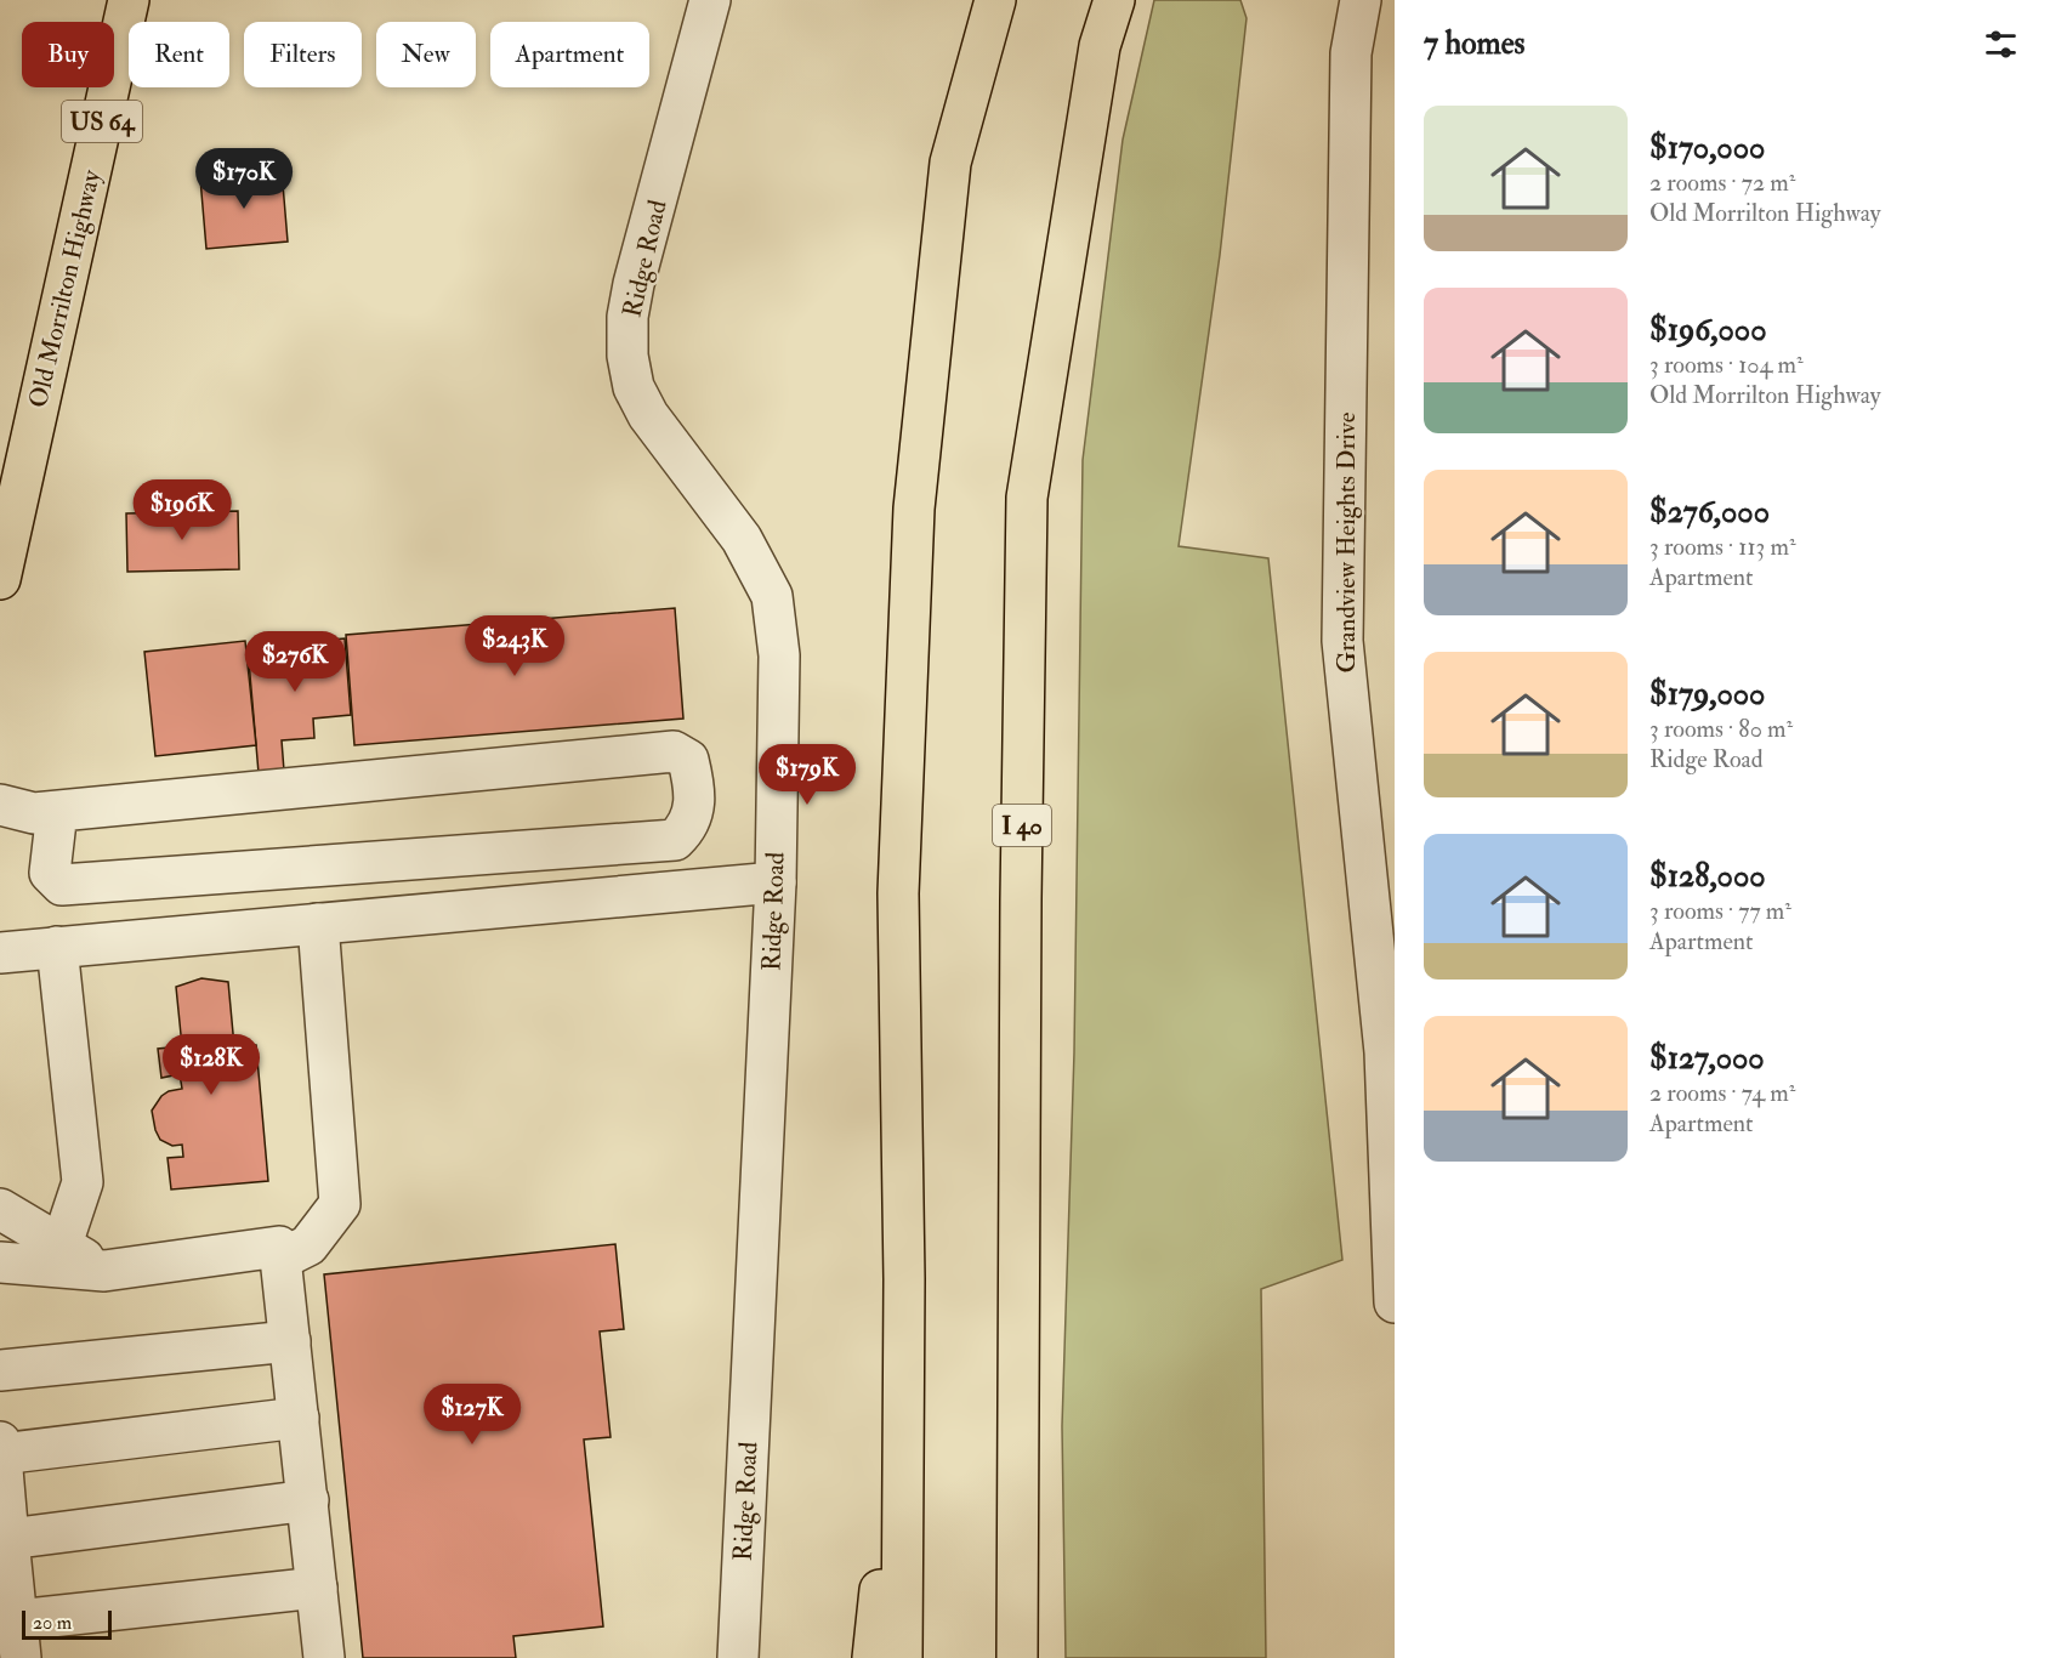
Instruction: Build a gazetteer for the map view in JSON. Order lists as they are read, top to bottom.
{
  "streets": {
    "main road": ["US 64", "Old Morrilton Highway", "I 40"],
    "street": ["Ridge Road", "Grandview Heights Drive"]
  },
  "scale_bar": "20 m",
  "page": {
    "heading": "7 homes",
    "chip": [
      "Buy",
      "Rent",
      "Filters",
      "New",
      "Apartment"
    ],
    "list": [
      {
        "name": "$170,000",
        "note": "2 rooms · 72 m² · Old Morrilton Highway"
      },
      {
        "name": "$196,000",
        "note": "3 rooms · 104 m² · Old Morrilton Highway"
      },
      {
        "name": "$276,000",
        "note": "3 rooms · 113 m² · Apartment"
      },
      {
        "name": "$179,000",
        "note": "3 rooms · 80 m² · Ridge Road"
      },
      {
        "name": "$128,000",
        "note": "3 rooms · 77 m² · Apartment"
      },
      {
        "name": "$127,000",
        "note": "2 rooms · 74 m² · Apartment"
      }
    ],
    "price": [
      "$170K",
      "$196K",
      "$243K",
      "$276K",
      "$179K",
      "$128K",
      "$127K"
    ],
    "scale": "20 m"
  }
}
